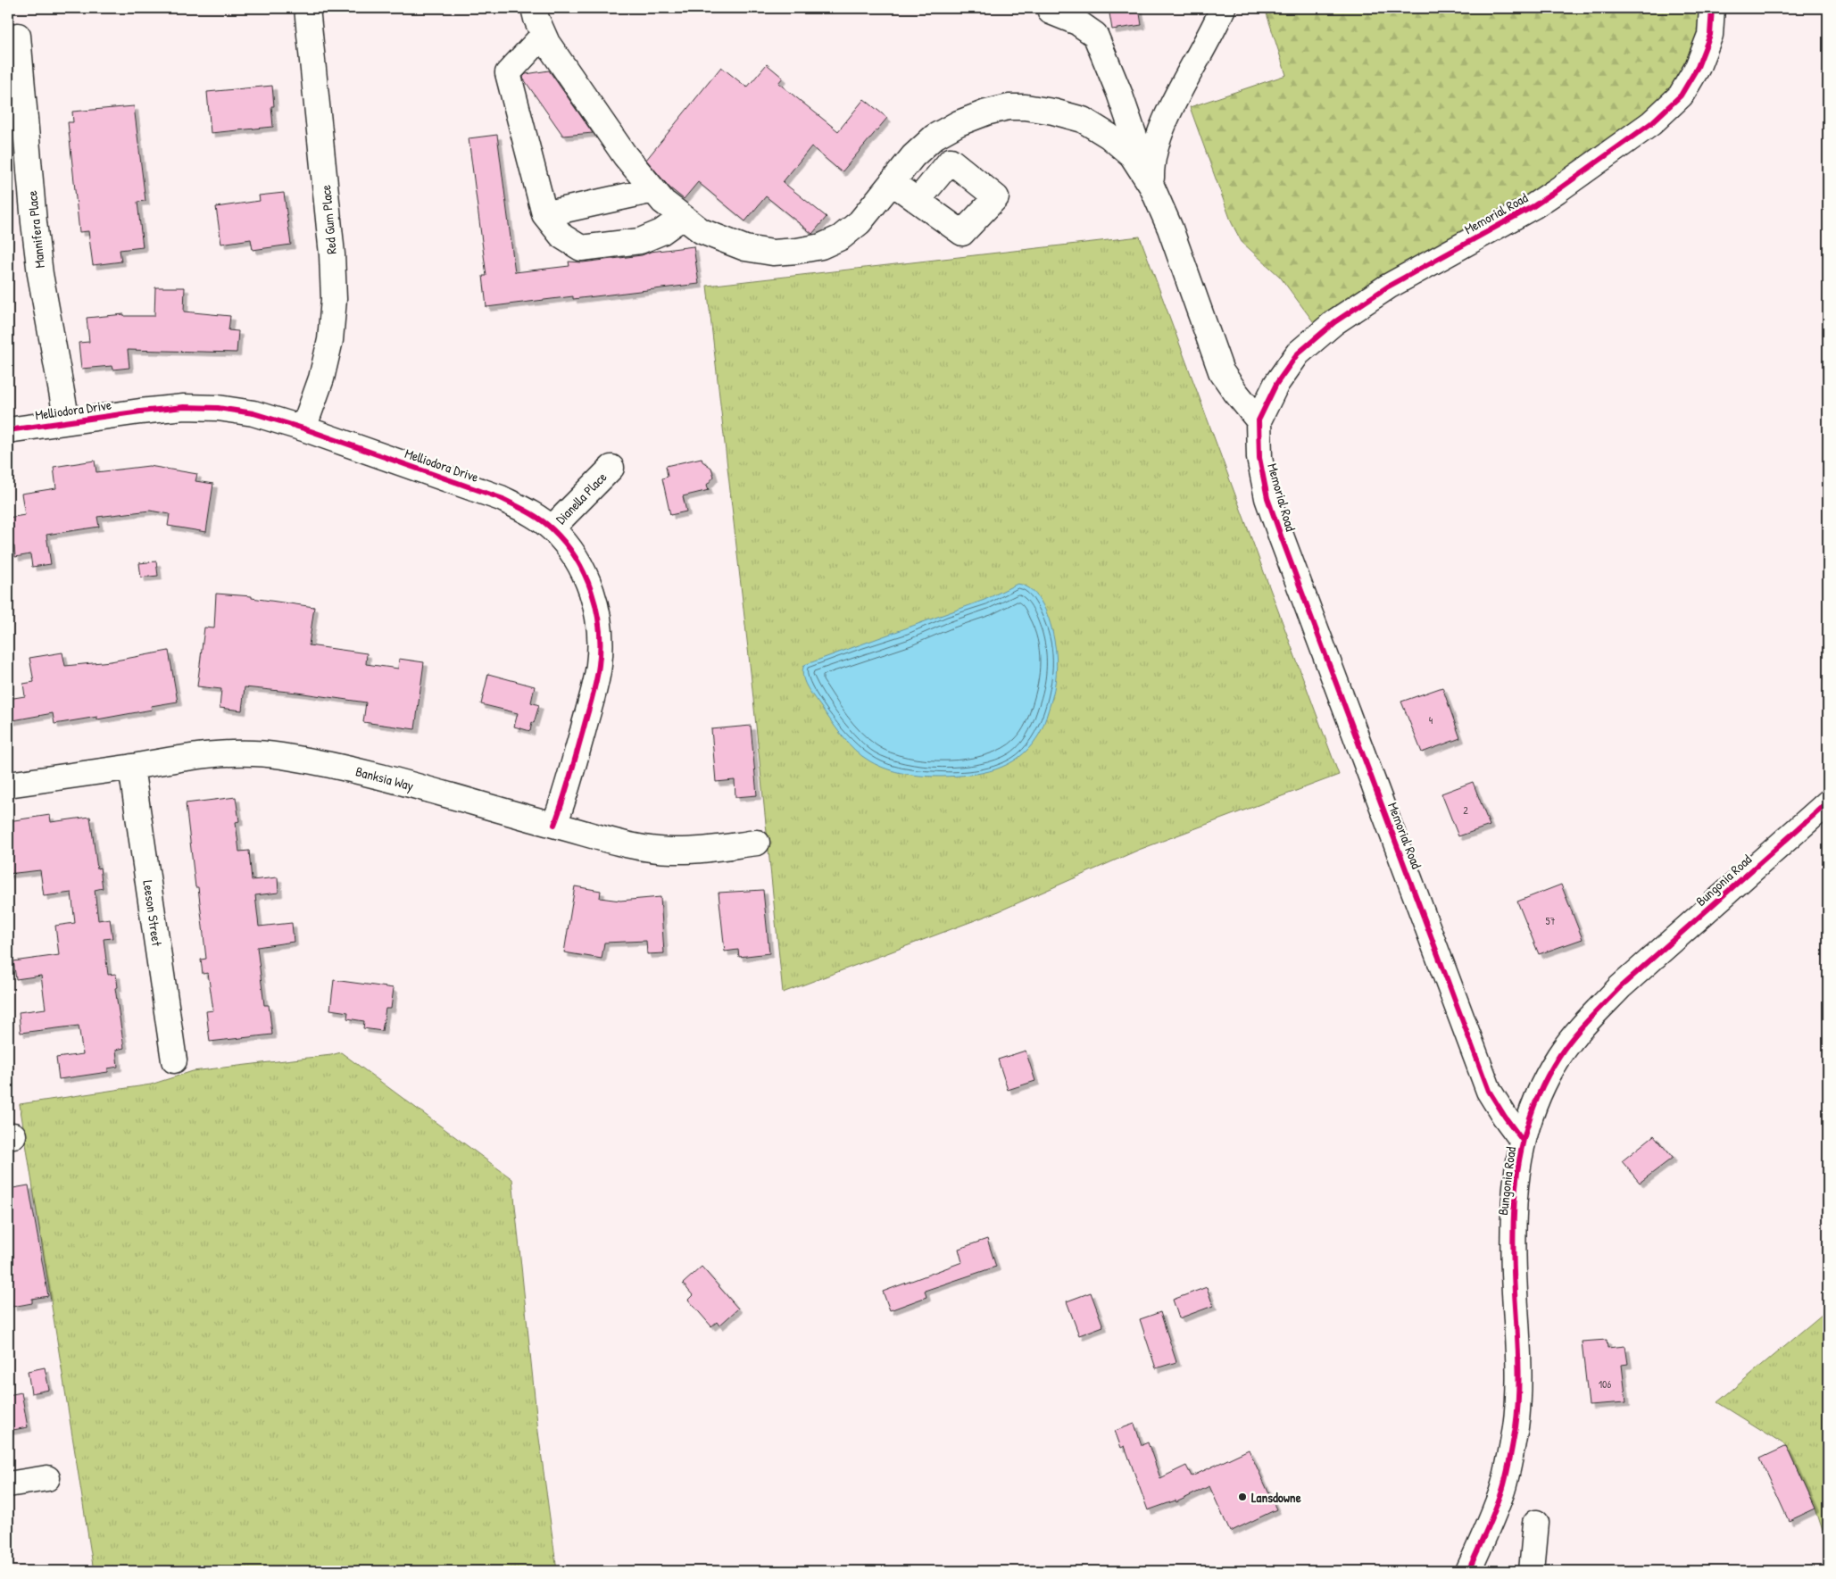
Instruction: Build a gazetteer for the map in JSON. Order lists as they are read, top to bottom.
{
  "streets": {
    "street": [
      "Memorial Road",
      "Red Gum Place",
      "Mannifera Place",
      "Melliodora Drive",
      "Dianella Place",
      "Banksia Way",
      "Bungonia Road",
      "Leeson Street"
    ]
  },
  "crossings": [
    ["Memorial Road", "Bungonia Road"],
    ["Red Gum Place", "Melliodora Drive"],
    ["Mannifera Place", "Melliodora Drive"],
    ["Melliodora Drive", "Dianella Place"],
    ["Melliodora Drive", "Banksia Way"],
    ["Banksia Way", "Leeson Street"]
  ],
  "places": ["Lansdowne"],
  "house_numbers": [
    "4",
    "2",
    "57",
    "106"
  ]
}
